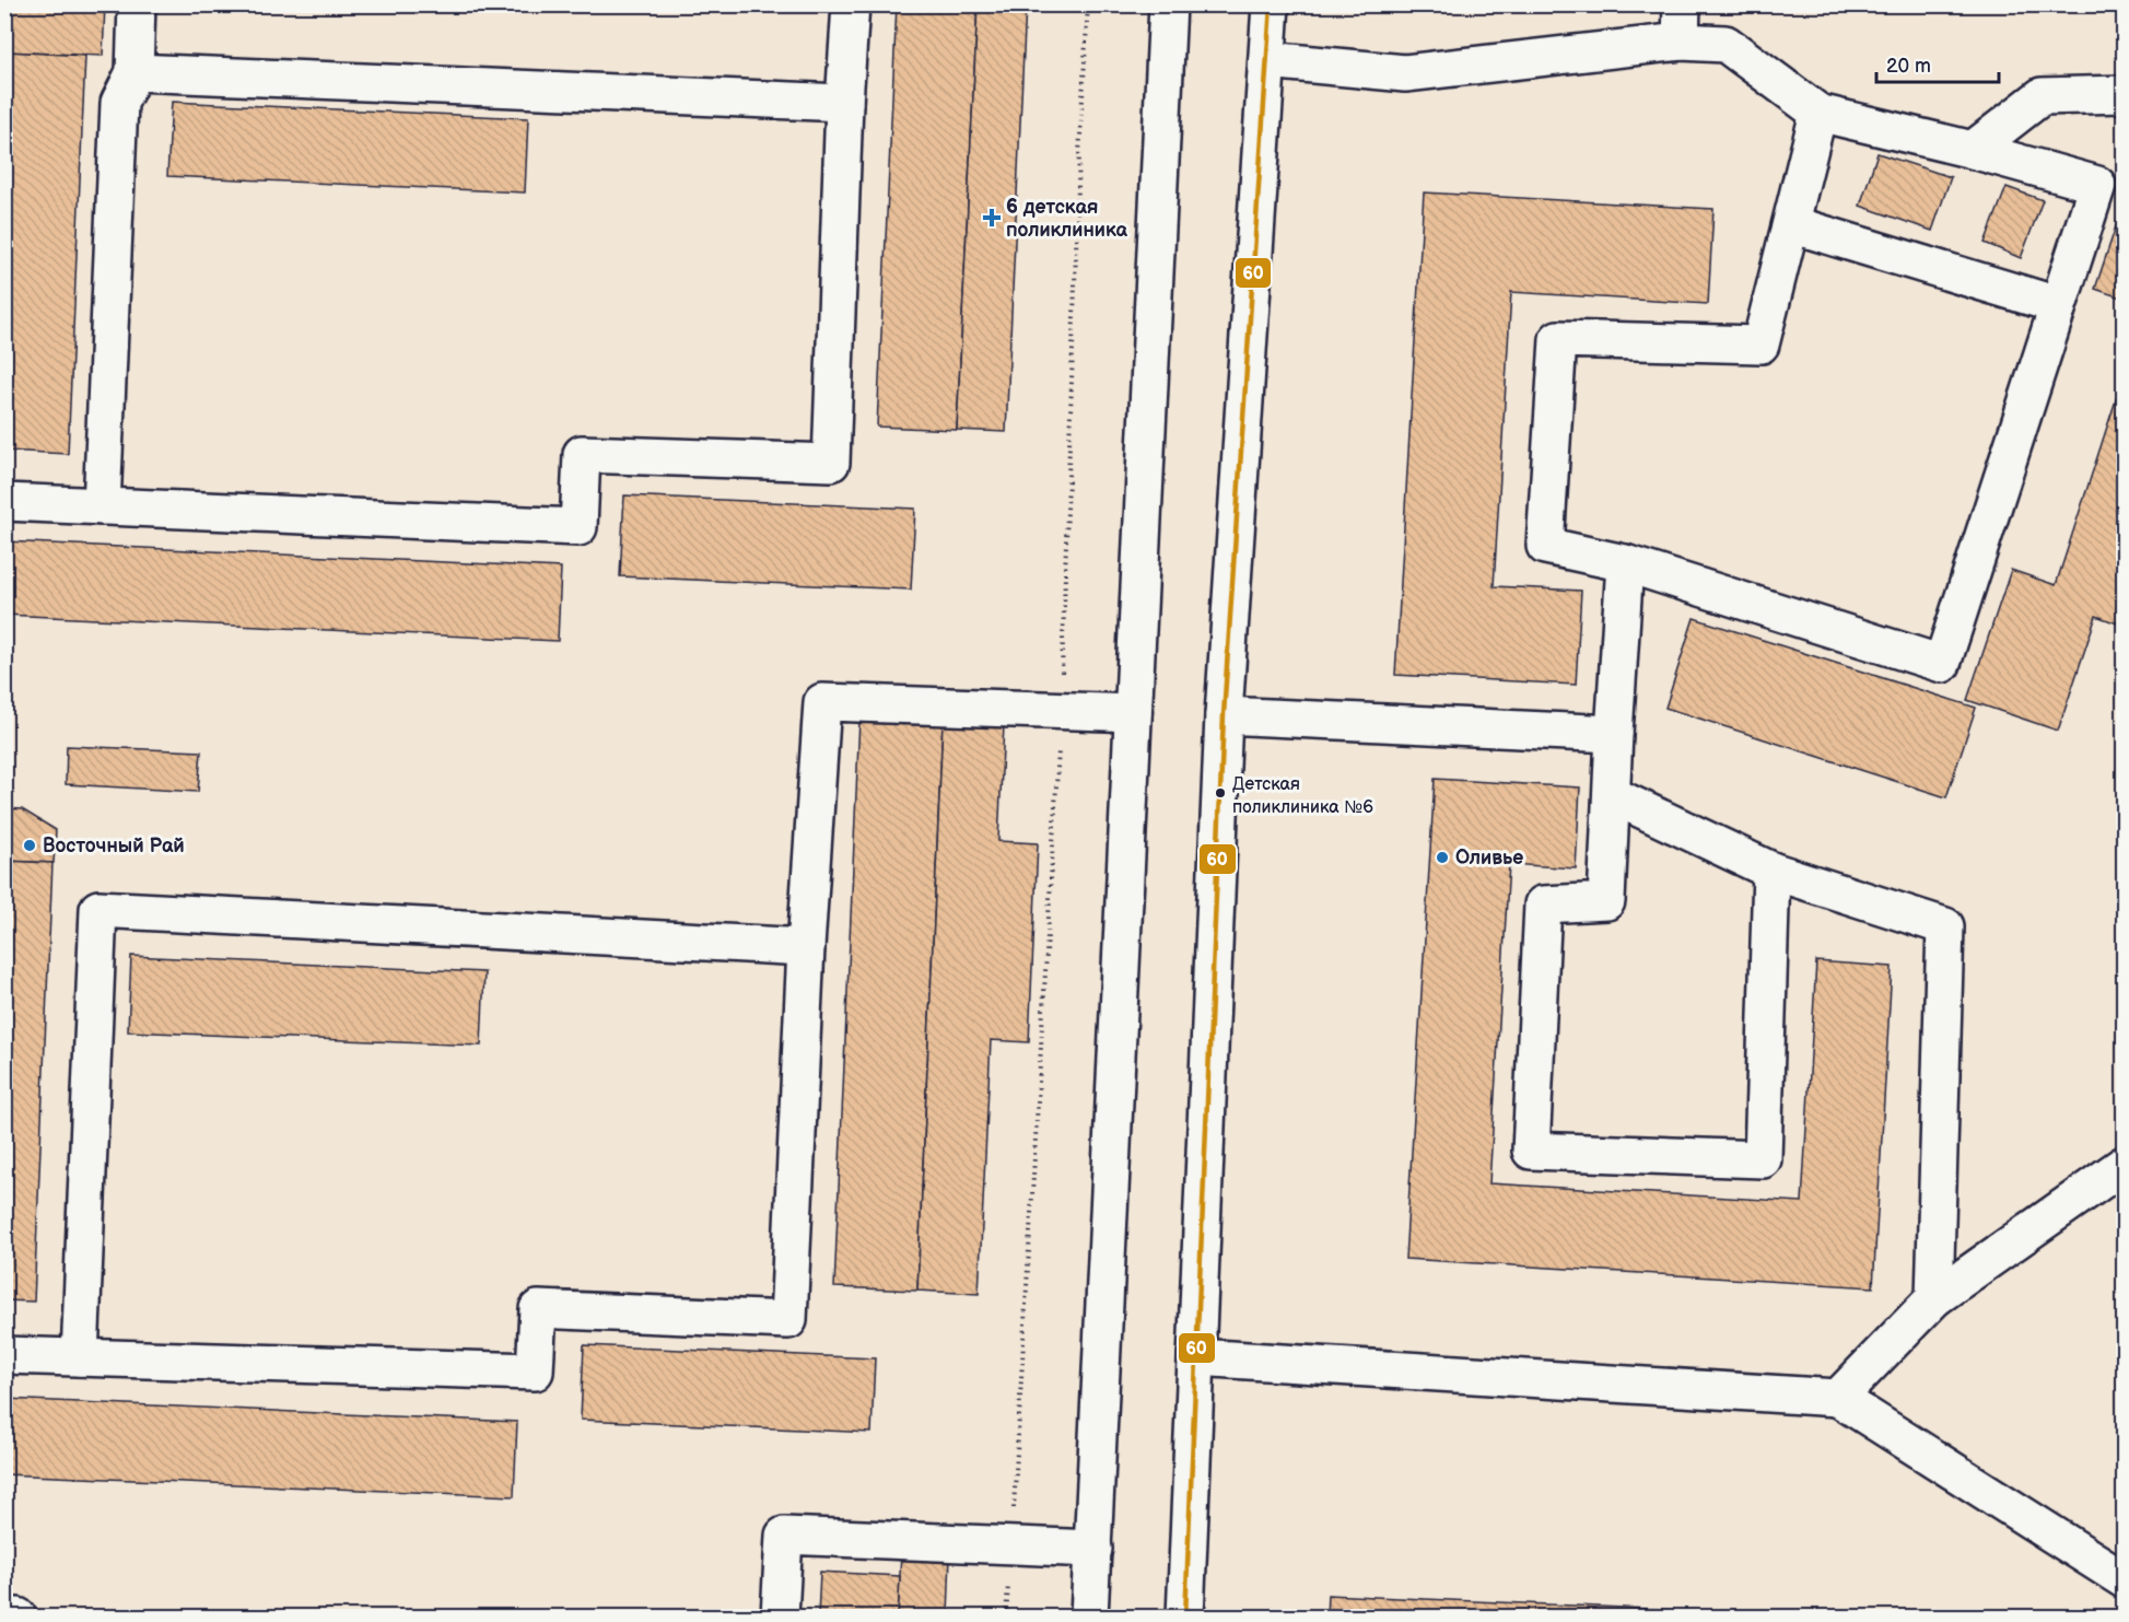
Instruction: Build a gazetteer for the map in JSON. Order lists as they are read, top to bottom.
{
  "places": {
    "health": ["6 детская поликлиника"],
    "other": ["Детская поликлиника №6", "Восточный Рай", "Оливье"]
  },
  "lines": ["transit line 60"],
  "scale_bar": "20 m"
}
